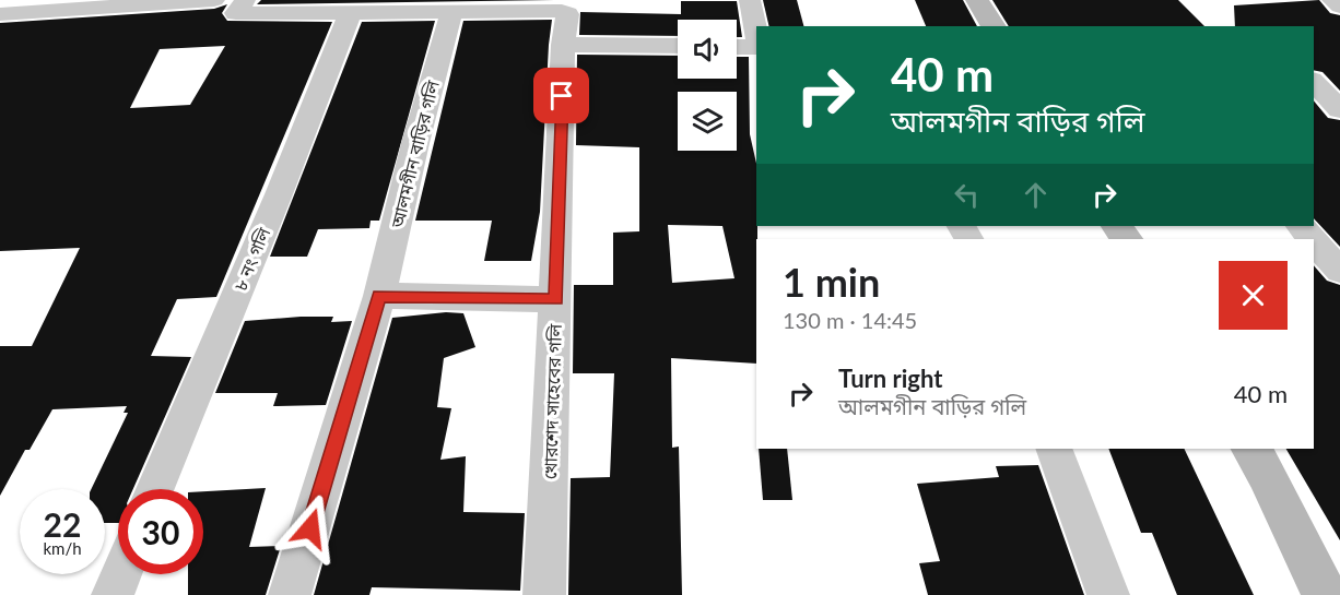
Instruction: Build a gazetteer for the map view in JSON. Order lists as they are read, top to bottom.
{
  "streets": {
    "street": ["আলমগীন বাড়ির গলি", "৮ নং গলি", "খোরশেদ সাহেবের গলি"]
  },
  "crossings": [
    ["আলমগীন বাড়ির গলি", "খোরশেদ সাহেবের গলি"]
  ],
  "page": {
    "turn": ["40 m", "আলমগীন বাড়ির গলি"],
    "heading": ["1 min", "130 m · 14:45"],
    "list": [
      {
        "name": "Turn right",
        "note": "আলমগীন বাড়ির গলি",
        "value": "40 m"
      }
    ],
    "speed": "22 km/h",
    "limit": "30"
  }
}
